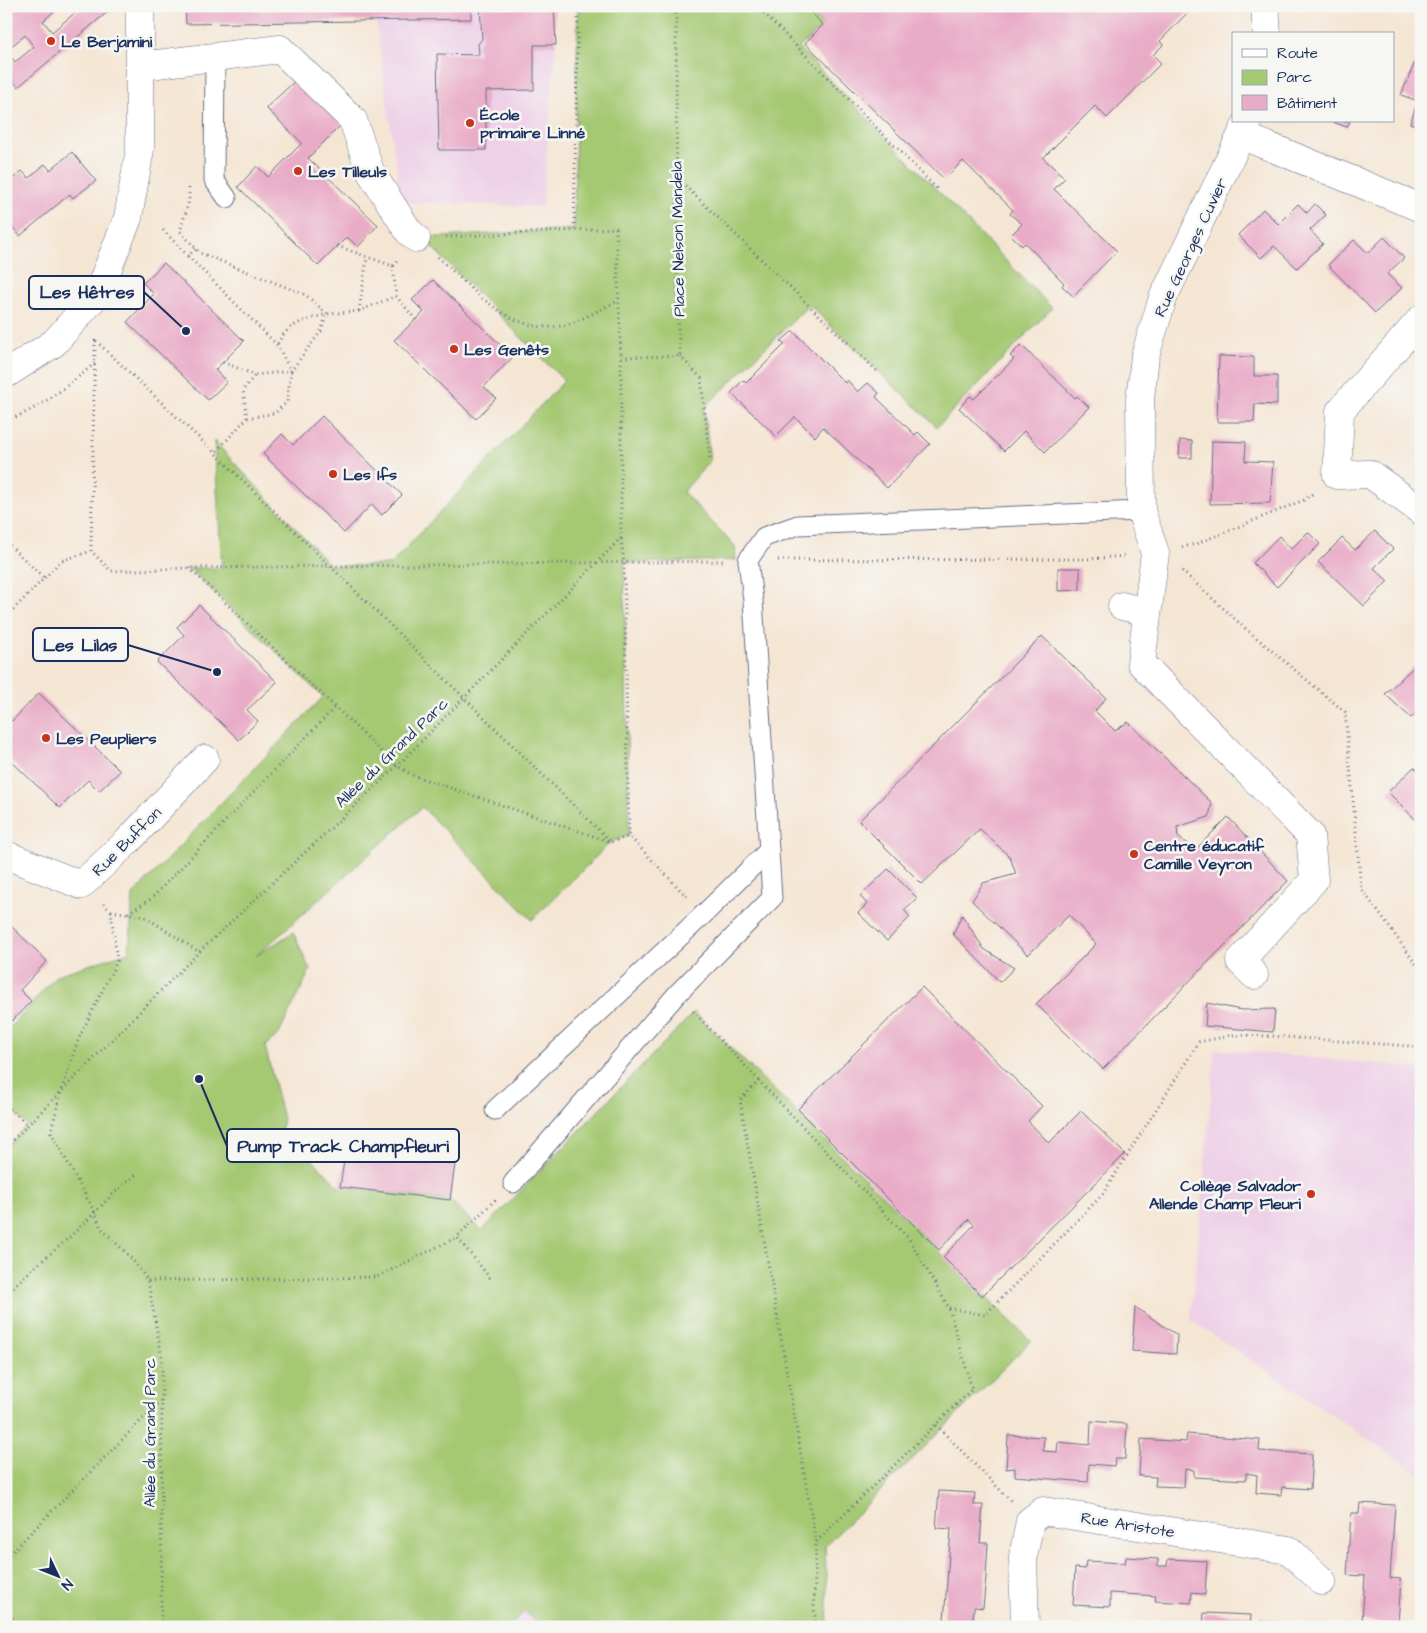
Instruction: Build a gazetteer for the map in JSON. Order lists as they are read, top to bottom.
{
  "streets": {
    "street": ["Rue Georges Cuvier", "Rue Buffon", "Rue Aristote"],
    "path": ["Place Nelson Mandela", "Allée du Grand Parc"]
  },
  "places": [
    "Le Berjamini",
    "École primaire Linné",
    "Les Tilleuls",
    "Les Hêtres",
    "Les Genêts",
    "Les Ifs",
    "Les Lilas",
    "Les Peupliers",
    "Centre éducatif Camille Veyron",
    "Pump Track Champfleuri",
    "Collège Salvador Allende Champ Fleuri"
  ],
  "legend": ["Route", "Parc", "Bâtiment"],
  "north": "bottom right"
}
